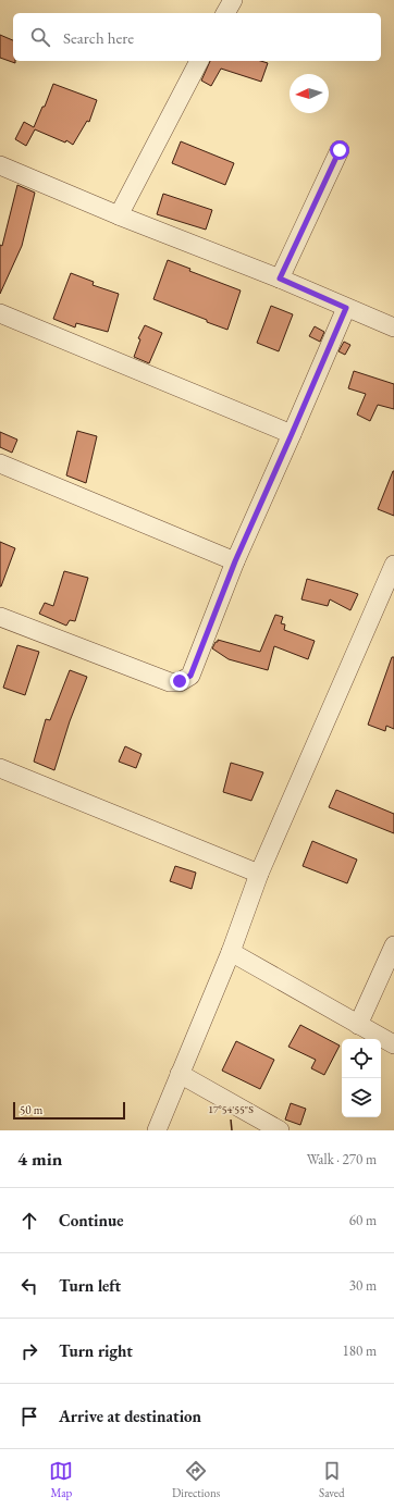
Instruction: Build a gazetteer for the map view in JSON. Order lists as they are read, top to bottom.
{
  "scale_bar": "50 m",
  "north": "left",
  "page": {
    "search": "Search here",
    "scale": "50 m",
    "heading": ["4 min", "Walk · 270 m"],
    "list": [
      ["Continue", "60 m"],
      ["Turn left", "30 m"],
      ["Turn right", "180 m"],
      "Arrive at destination"
    ],
    "nav": ["Map", "Directions", "Saved"]
  },
  "coordinates": ["17°54'55\"S"]
}
